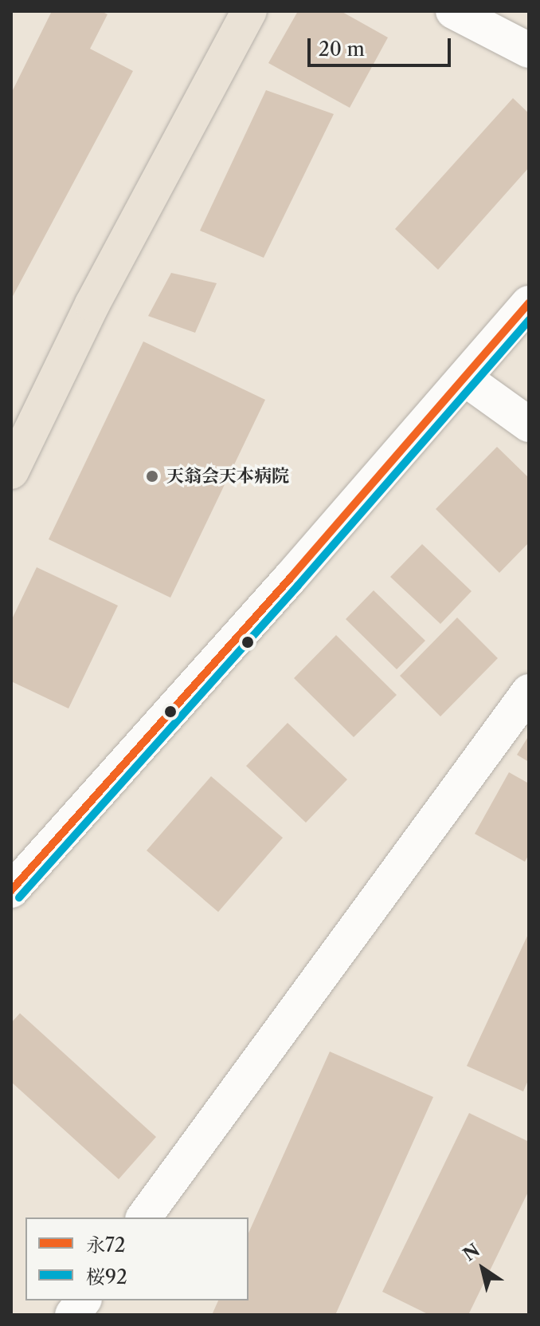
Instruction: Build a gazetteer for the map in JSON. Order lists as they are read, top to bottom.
{
  "places": ["天翁会天本病院"],
  "lines": ["transit line 永72", "transit line 桜92"],
  "legend": ["永72", "桜92"],
  "scale_bar": "20 m",
  "north": "top left"
}
